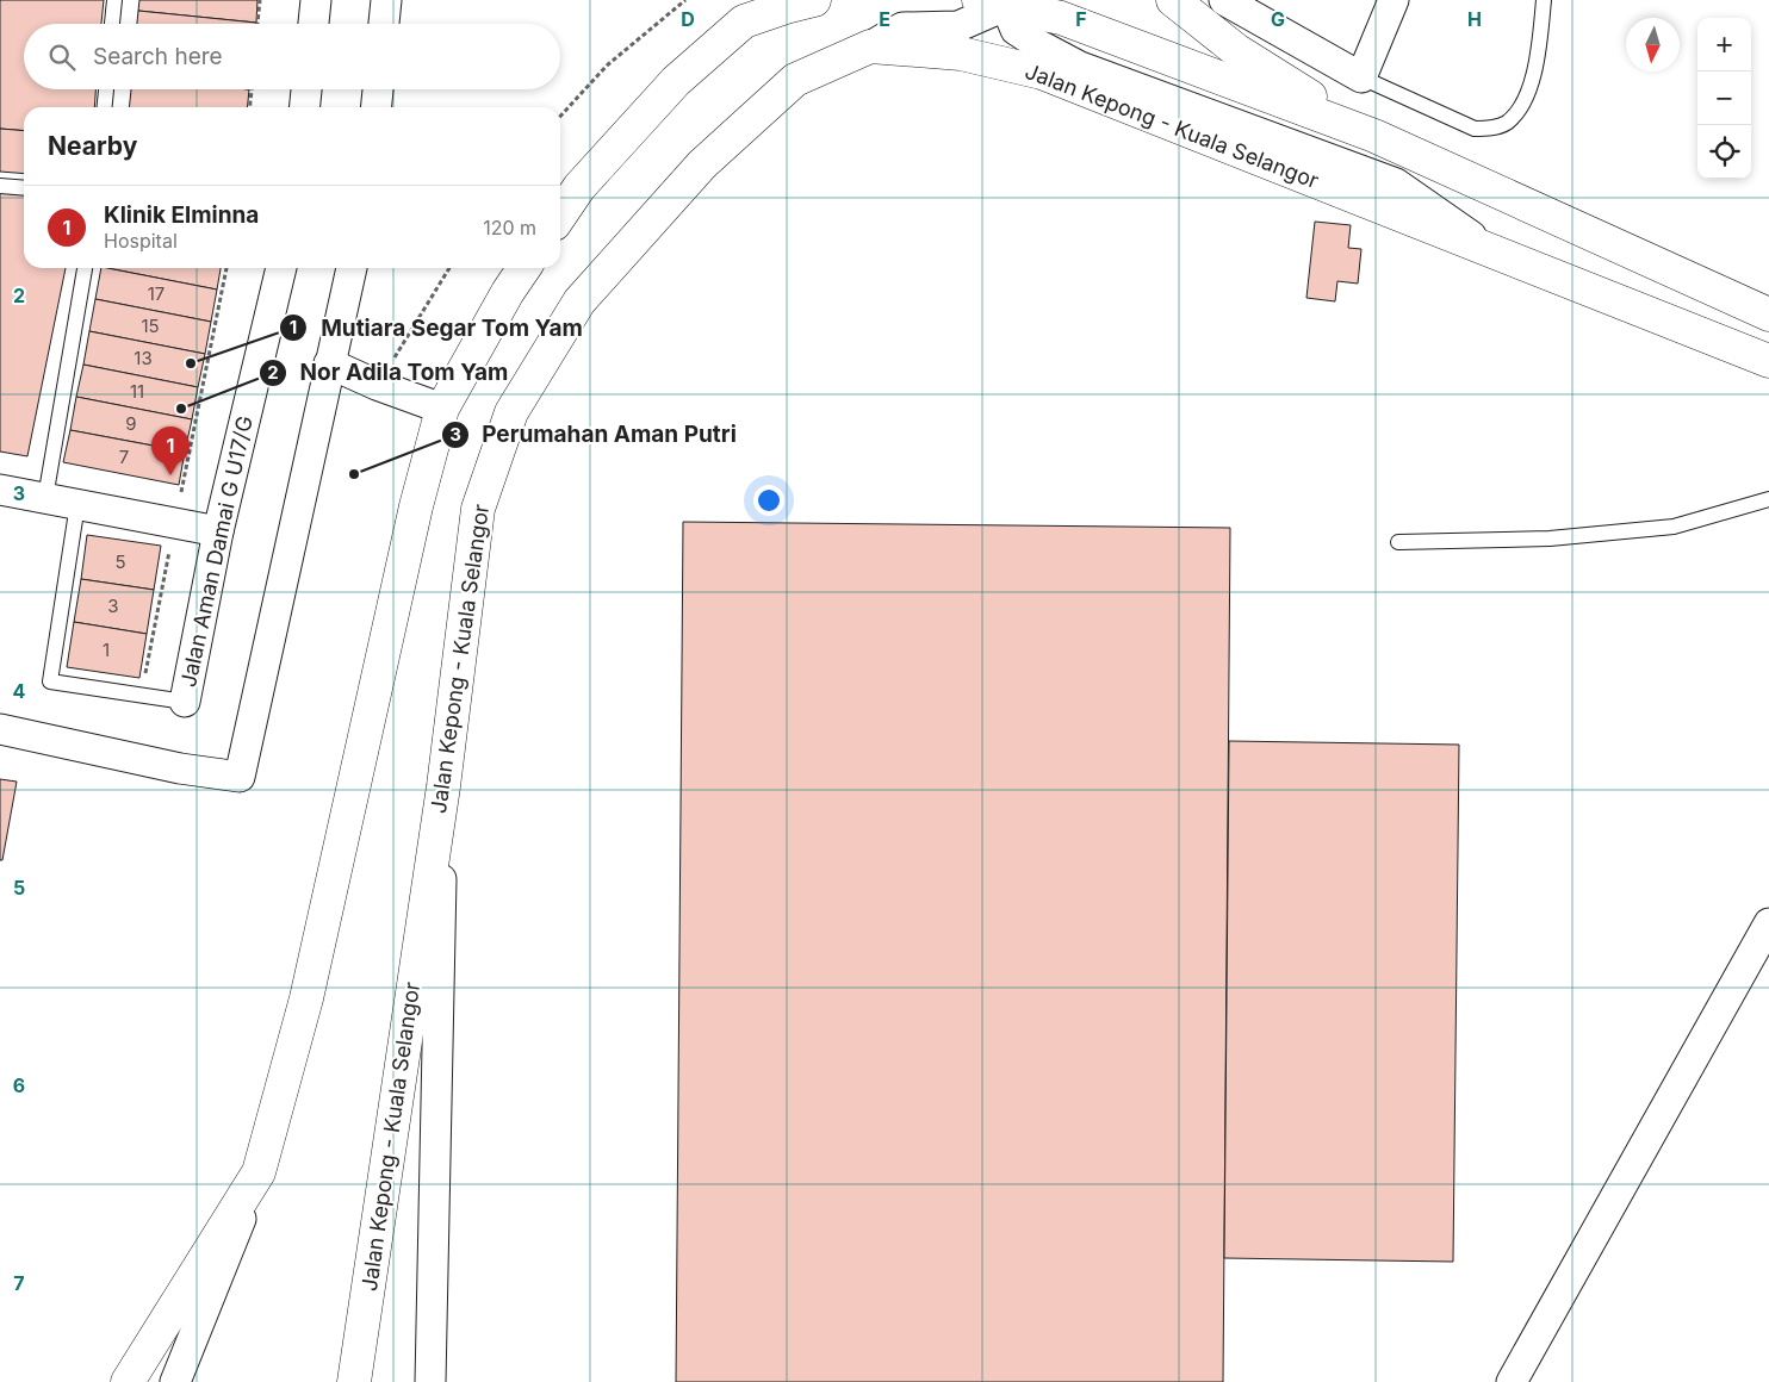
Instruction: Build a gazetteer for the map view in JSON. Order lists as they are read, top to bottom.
{
  "streets": {
    "highway": ["Jalan Kepong - Kuala Selangor"],
    "street": ["Jalan Aman Damai G U17/G"]
  },
  "places": ["Mutiara Segar Tom Yam", "Nor Adila Tom Yam", "Perumahan Aman Putri"],
  "house_numbers": [
    "17",
    "15",
    "13",
    "11",
    "9",
    "7",
    "5",
    "3",
    "1"
  ],
  "north": "bottom",
  "page": {
    "map_buttons": ["+", "−"],
    "search": "Search here",
    "heading": "Nearby",
    "list": [
      {
        "mark": "1",
        "name": "Klinik Elminna",
        "note": "Hospital",
        "value": "120 m"
      }
    ],
    "pins": "1"
  },
  "grid": {
    "columns": [
      "D",
      "E",
      "F",
      "G",
      "H"
    ],
    "rows": [
      "2",
      "3",
      "4",
      "5",
      "6",
      "7"
    ]
  }
}
